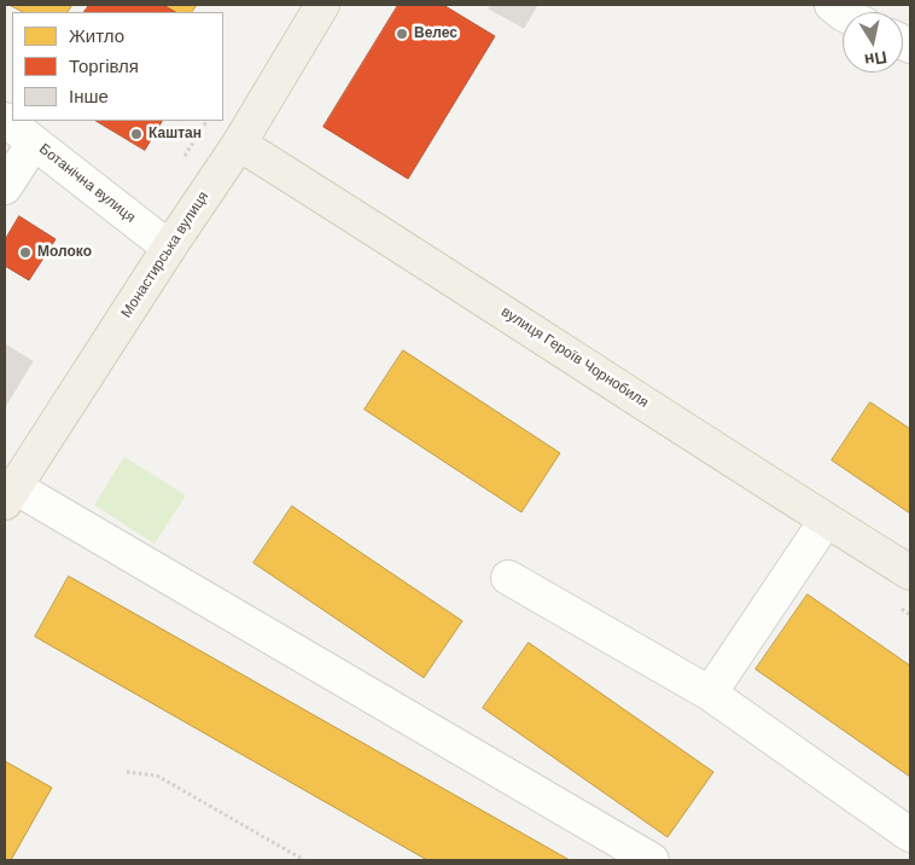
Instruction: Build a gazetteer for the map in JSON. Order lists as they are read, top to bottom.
{
  "streets": {
    "main road": ["Монастирська вулиця", "вулиця Героїв Чорнобиля"],
    "street": ["Ботанічна вулиця"]
  },
  "crossings": [
    ["Ботанічна вулиця", "Монастирська вулиця"],
    ["Монастирська вулиця", "вулиця Героїв Чорнобиля"]
  ],
  "places": ["Велес", "Каштан", "Молоко"],
  "legend": ["Житло", "Торгівля", "Інше"],
  "north": "bottom"
}
